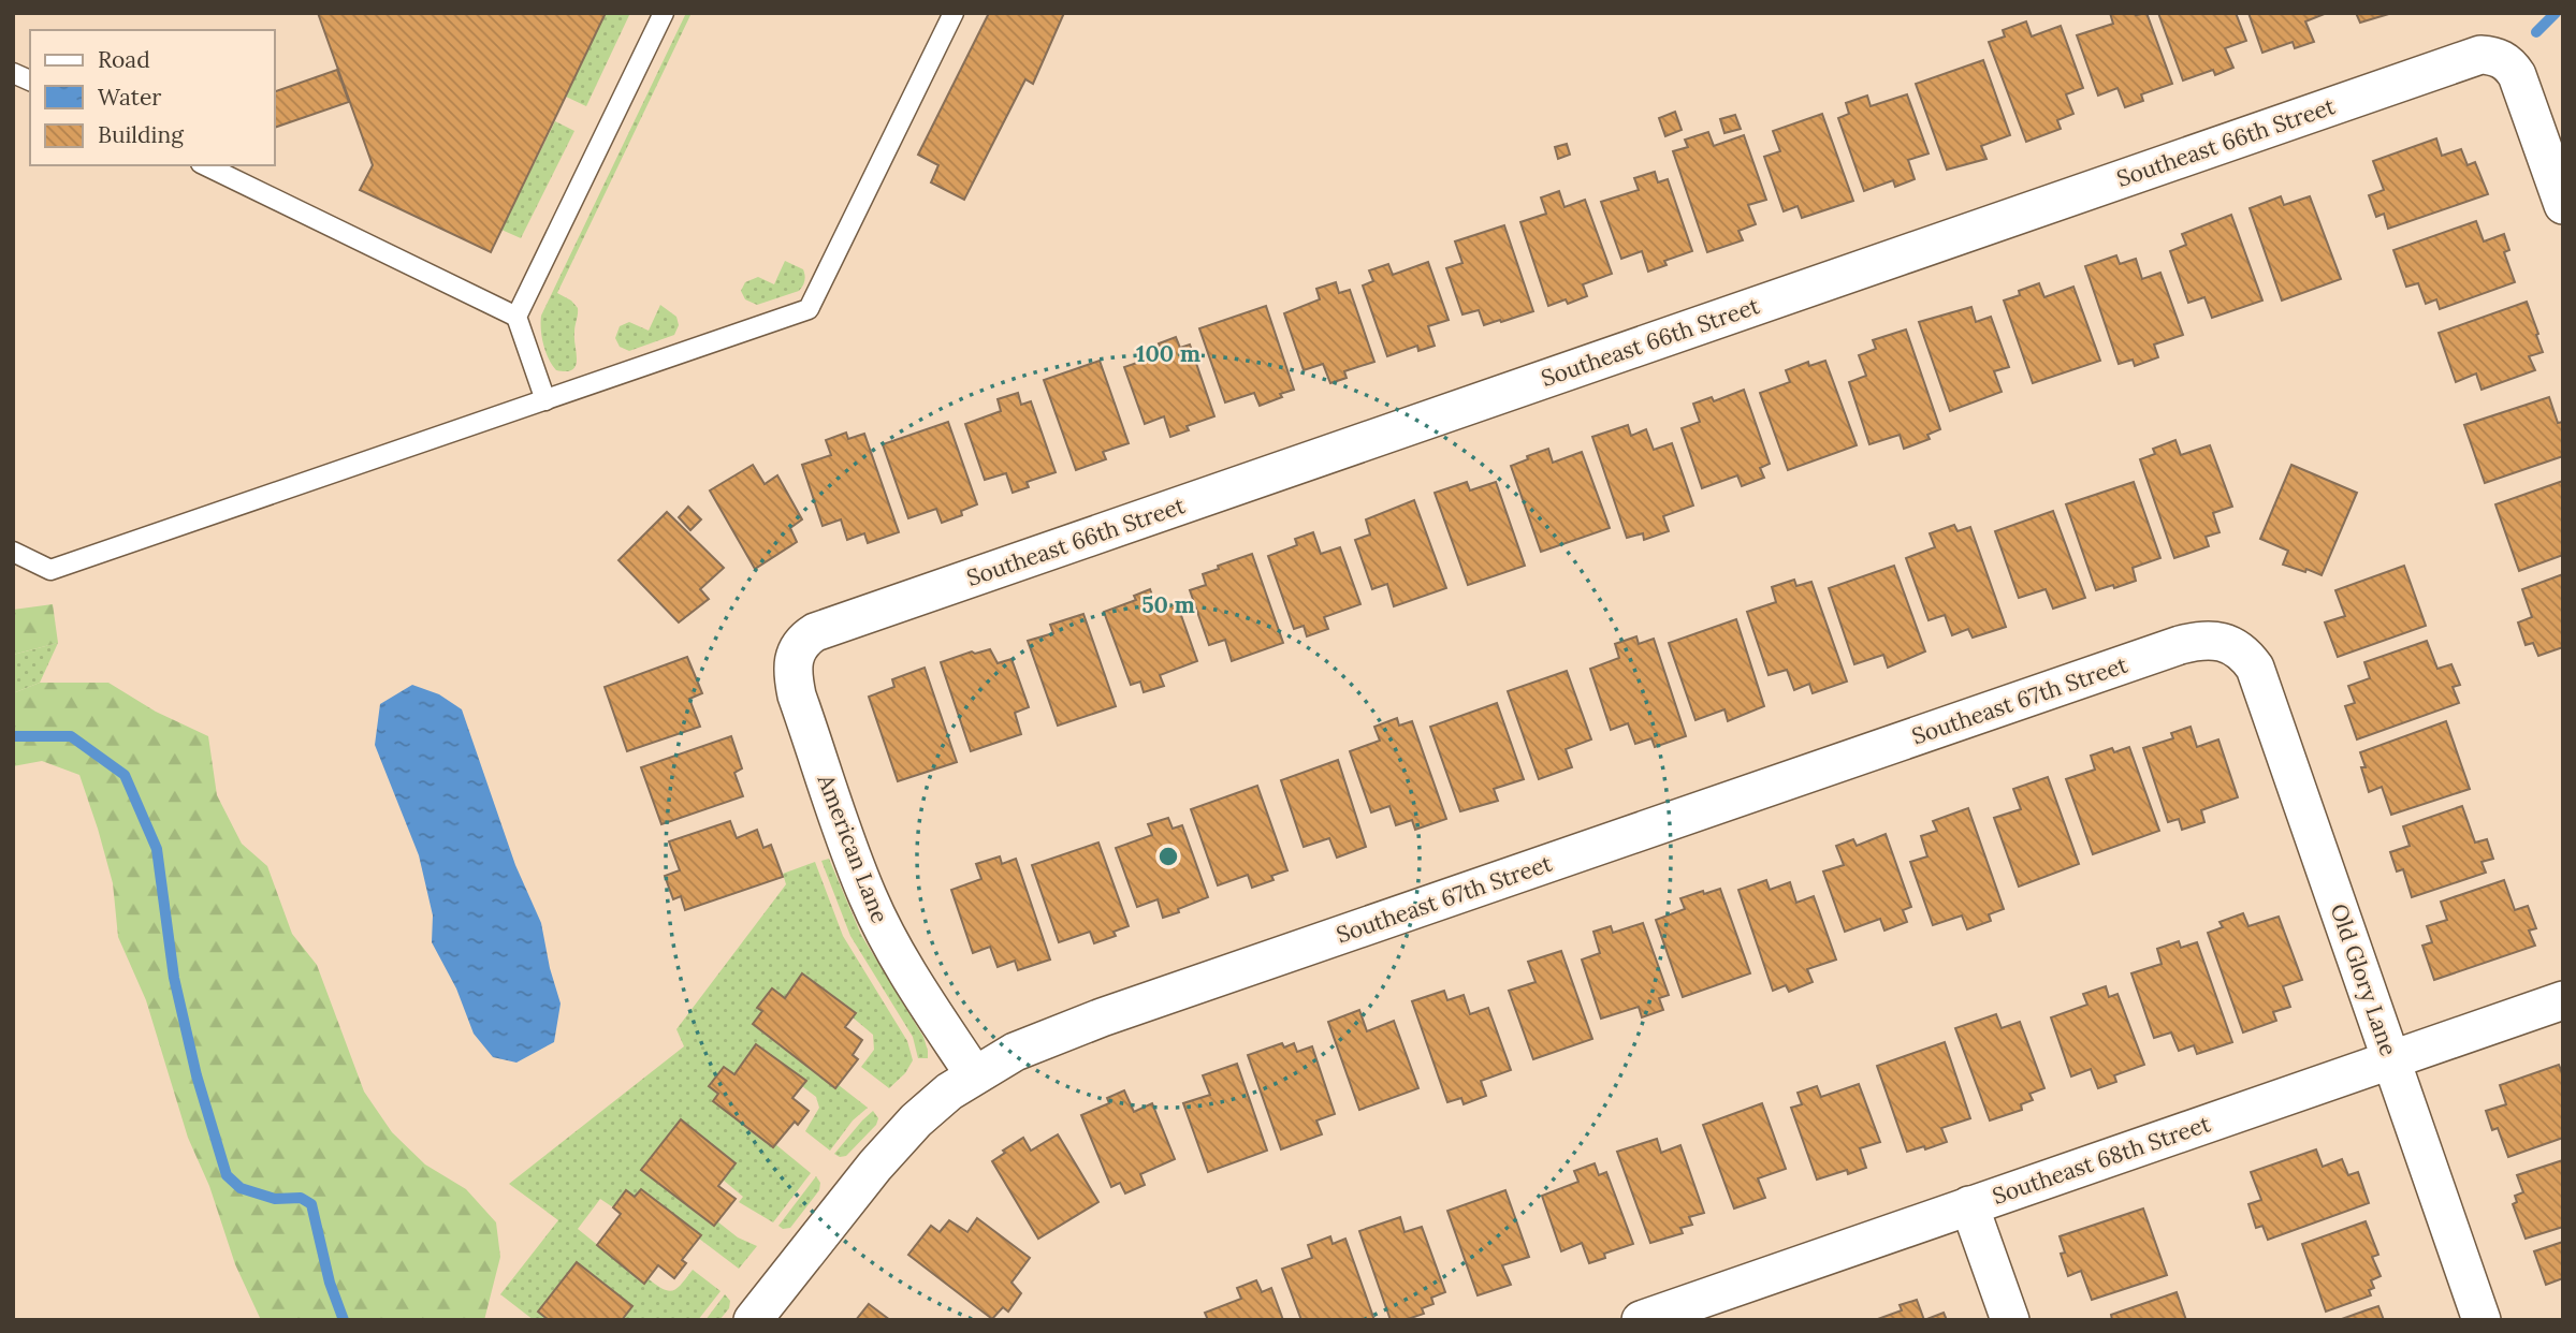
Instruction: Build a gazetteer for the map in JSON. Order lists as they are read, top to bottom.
{
  "streets": {
    "street": [
      "Southeast 66th Street",
      "Southeast 67th Street",
      "American Lane",
      "Old Glory Lane",
      "Southeast 68th Street"
    ]
  },
  "crossings": [
    ["Southeast 66th Street", "American Lane"],
    ["Southeast 67th Street", "American Lane"],
    ["Southeast 67th Street", "Old Glory Lane"],
    ["Old Glory Lane", "Southeast 68th Street"]
  ],
  "legend": ["Road", "Water", "Building"],
  "rings": ["100 m", "50 m"]
}
